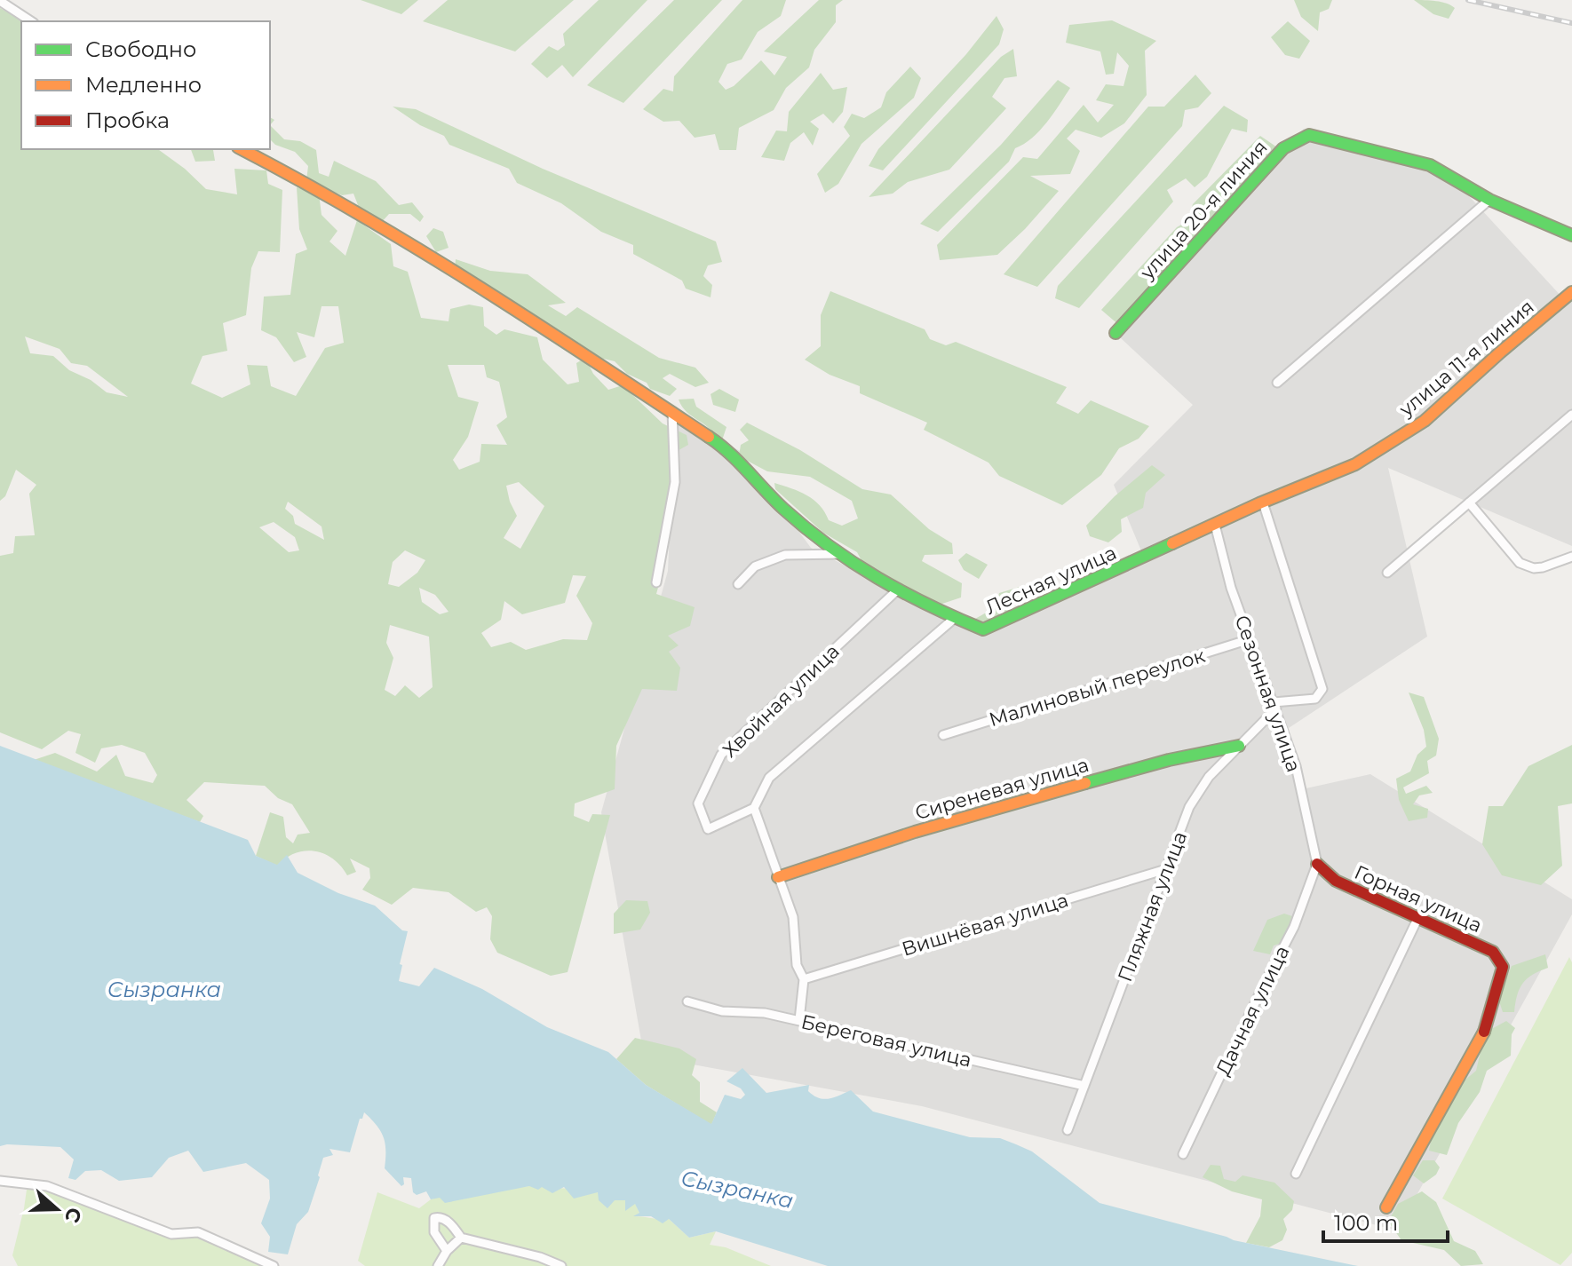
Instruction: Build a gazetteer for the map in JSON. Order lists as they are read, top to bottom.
{
  "streets": {
    "street": [
      "улица 20-я линия",
      "улица 11-я линия",
      "Лесная улица",
      "Малиновый переулок",
      "Сезонная улица",
      "Хвойная улица",
      "Сиреневая улица",
      "Горная улица",
      "Пляжная улица",
      "Вишнёвая улица",
      "Дачная улица",
      "Береговая улица"
    ]
  },
  "crossings": [
    ["улица 11-я линия", "Лесная улица"],
    ["Лесная улица", "Сезонная улица"],
    ["Лесная улица", "Хвойная улица"],
    ["Малиновый переулок", "Сезонная улица"],
    ["Сезонная улица", "Горная улица"],
    ["Сезонная улица", "Пляжная улица"],
    ["Сезонная улица", "Дачная улица"],
    ["Сиреневая улица", "Пляжная улица"],
    ["Горная улица", "Дачная улица"],
    ["Пляжная улица", "Вишнёвая улица"],
    ["Пляжная улица", "Береговая улица"]
  ],
  "water": ["Сызранка"],
  "legend": ["Свободно", "Медленно", "Пробка"],
  "scale_bar": "100 m",
  "north": "right"
}
